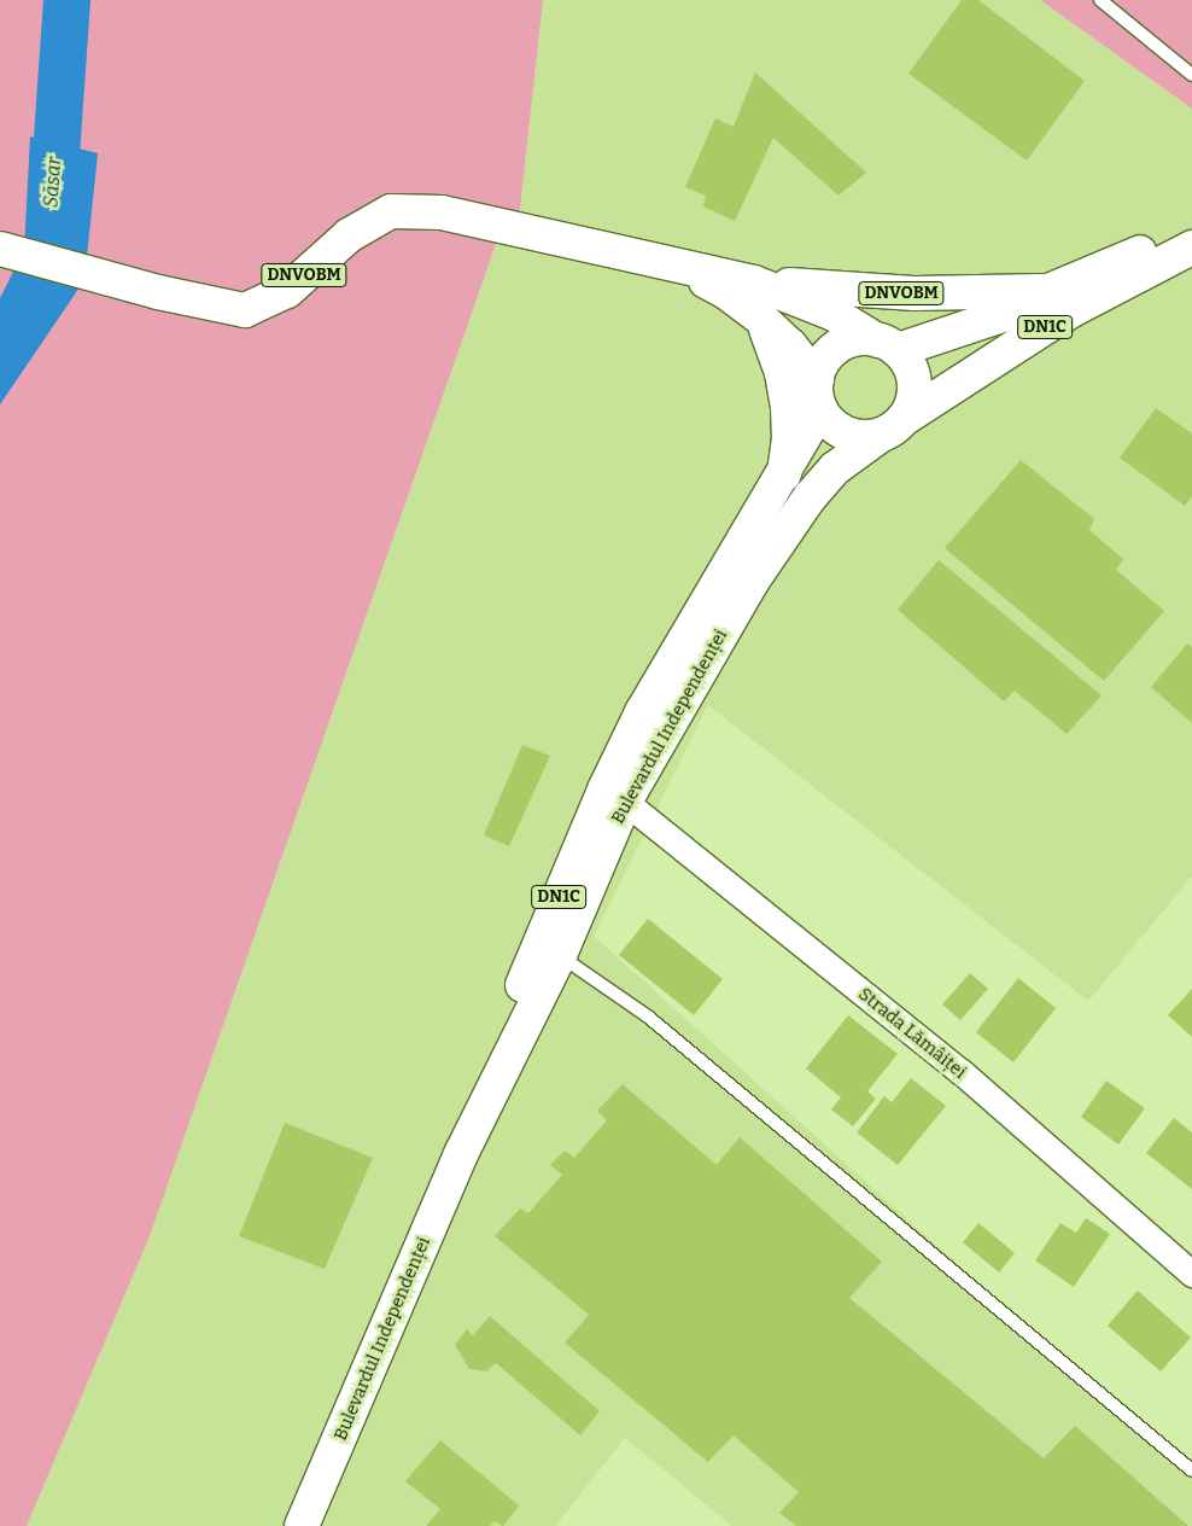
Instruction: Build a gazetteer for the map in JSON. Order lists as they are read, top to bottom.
{
  "streets": {
    "main road": ["DNVOBM", "DN1C", "Bulevardul Independenței"],
    "street": ["Strada Lămâiței"]
  },
  "crossings": [
    ["DNVOBM", "DN1C"],
    ["DNVOBM", "Bulevardul Independenței"],
    ["DN1C", "Bulevardul Independenței"],
    ["Bulevardul Independenței", "Strada Lămâiței"]
  ],
  "water": ["Săsar"]
}
